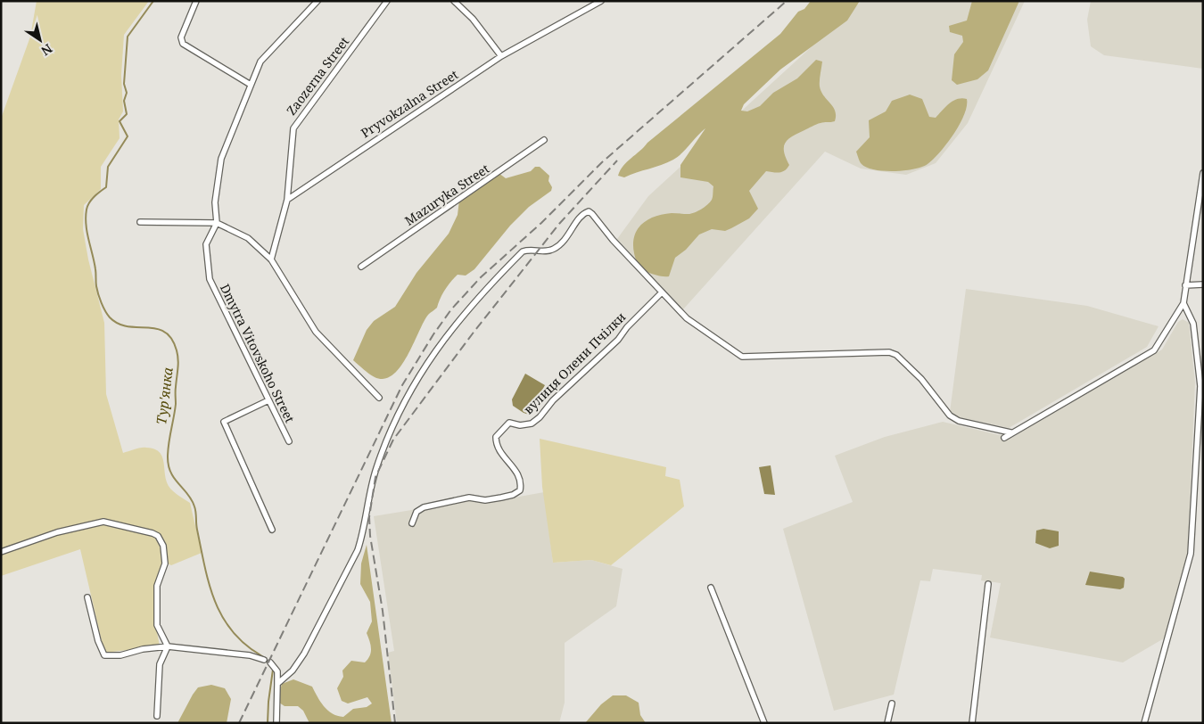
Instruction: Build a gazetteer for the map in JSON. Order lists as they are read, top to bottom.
{
  "streets": {
    "street": [
      "Zaozerna Street",
      "Pryvokzalna Street",
      "Mazuryka Street",
      "Dmytra Vitovskoho Street",
      "вулиця Олени Пчілки"
    ]
  },
  "crossings": [
    ["Zaozerna Street", "Pryvokzalna Street"]
  ],
  "water": ["Тур'янка"],
  "north": "bottom right"
}
